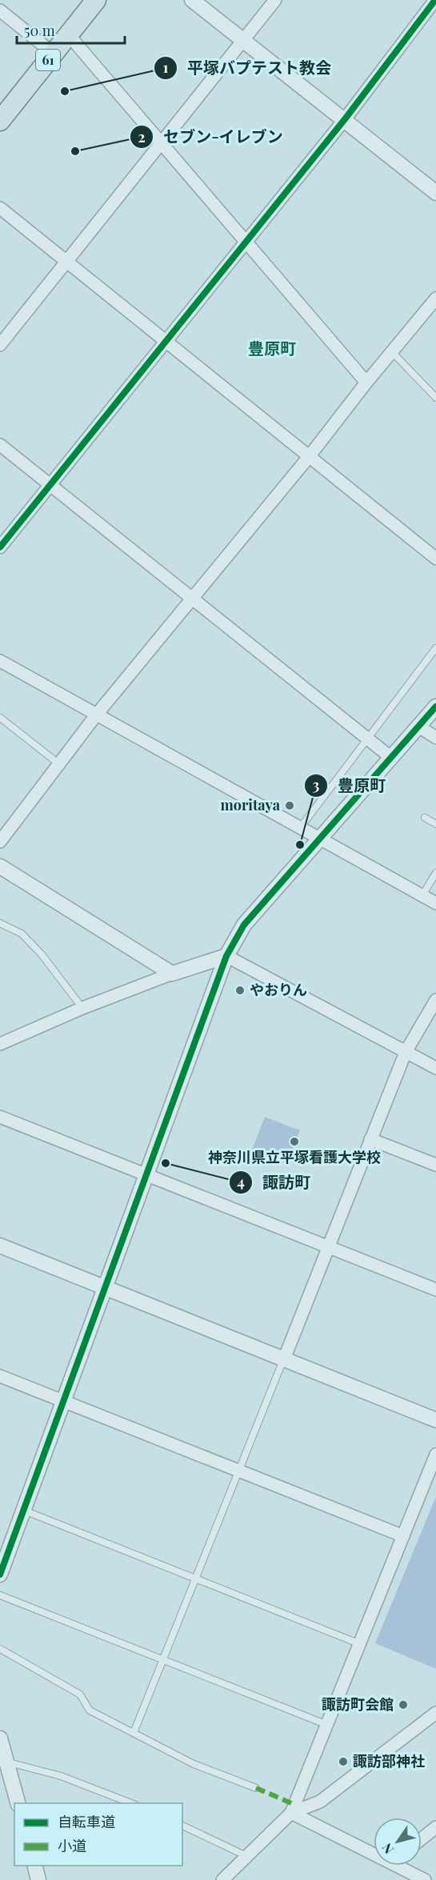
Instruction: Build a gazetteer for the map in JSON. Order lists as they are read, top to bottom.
{
  "streets": {
    "main road": ["61"]
  },
  "districts": ["豊原町"],
  "places": [
    "平塚バプテスト教会",
    "セブン-イレブン",
    "moritaya",
    "豊原町",
    "やおりん",
    "神奈川県立平塚看護大学校",
    "諏訪町",
    "諏訪町会館",
    "諏訪部神社"
  ],
  "legend": ["自転車道", "小道"],
  "scale_bar": "50 m",
  "north": "bottom left"
}
